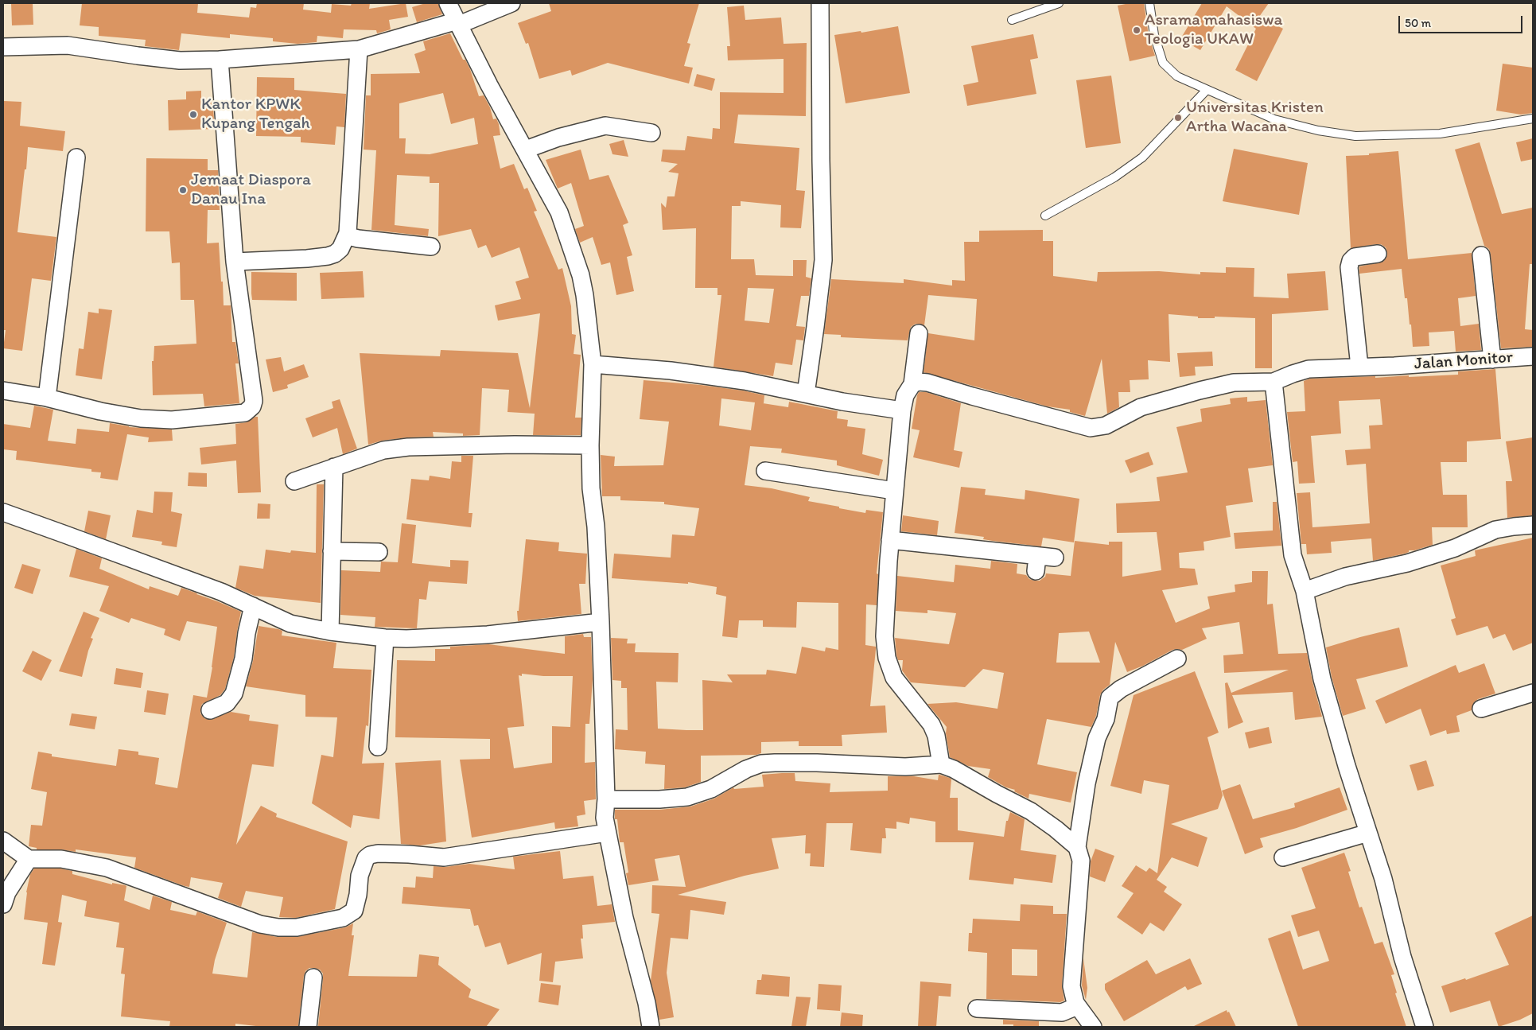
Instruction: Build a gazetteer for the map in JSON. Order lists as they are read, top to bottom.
{
  "streets": {
    "street": ["Jalan Monitor"]
  },
  "places": [
    "Asrama mahasiswa Teologia UKAW",
    "Kantor KPWK Kupang Tengah",
    "Universitas Kristen Artha Wacana",
    "Jemaat Diaspora Danau Ina"
  ],
  "scale_bar": "50 m"
}
